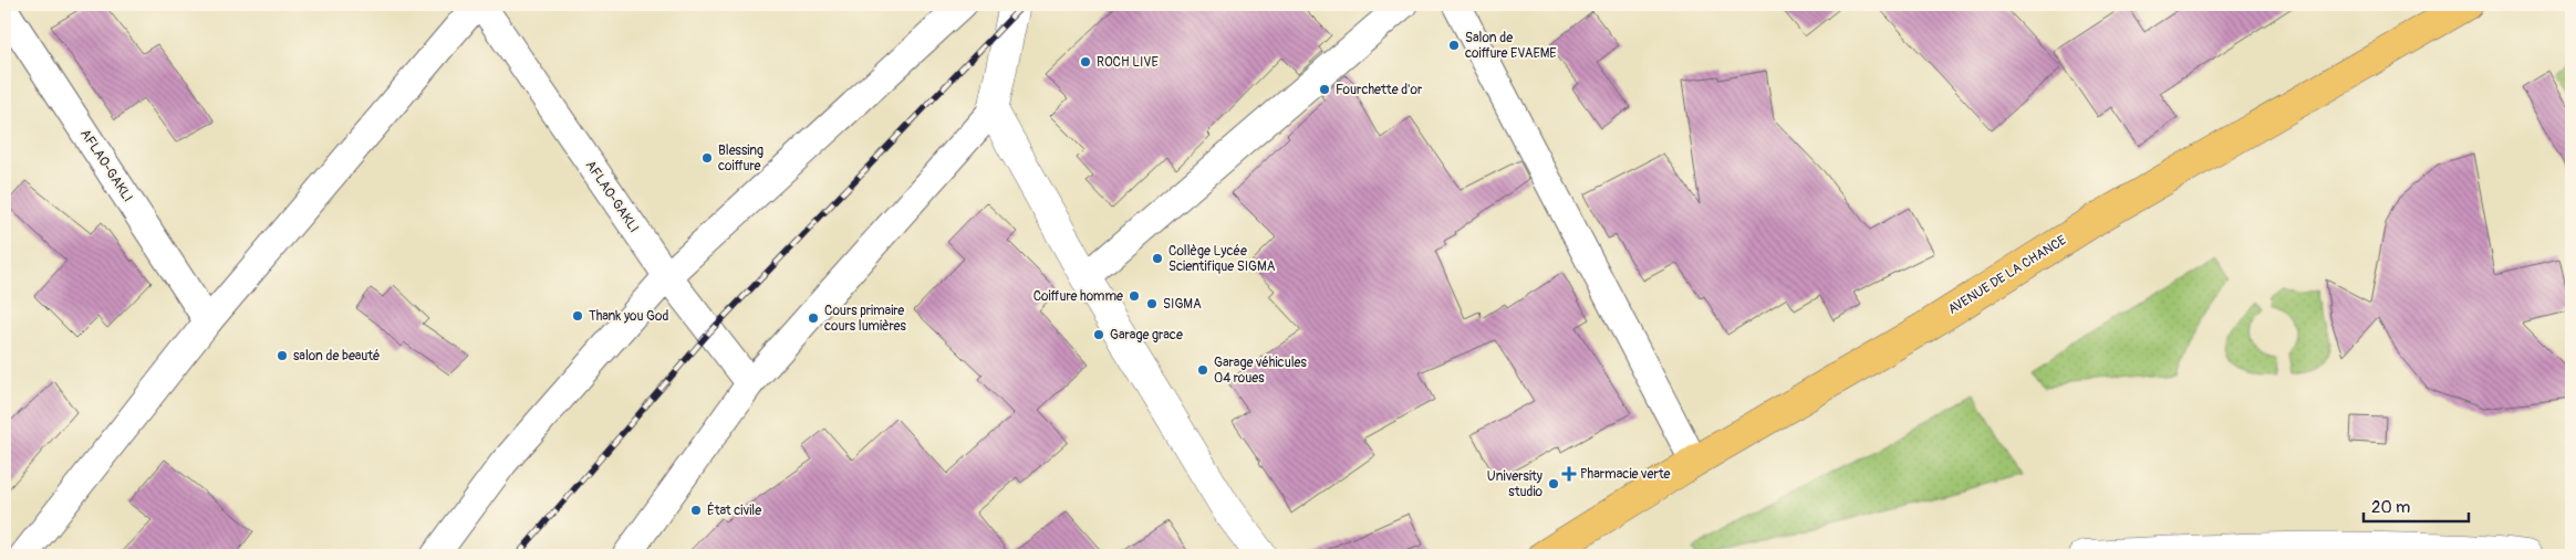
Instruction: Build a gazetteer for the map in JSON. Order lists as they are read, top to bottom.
{
  "streets": {
    "main road": ["AVENUE DE LA CHANCE"],
    "street": ["AFLAO-GAKLI"]
  },
  "places": {
    "other": [
      "Salon de coiffure EVAEME",
      "ROCH LIVE",
      "Fourchette d'or",
      "Blessing coiffure",
      "Collège Lycée Scientifique SIGMA",
      "Coiffure homme",
      "SIGMA",
      "Thank you God",
      "Cours primaire cours lumières",
      "Garage grace",
      "salon de beauté",
      "Garage véhicules 04 roues",
      "University studio",
      "État civile"
    ],
    "health": ["Pharmacie verte"]
  },
  "scale_bar": "20 m"
}
